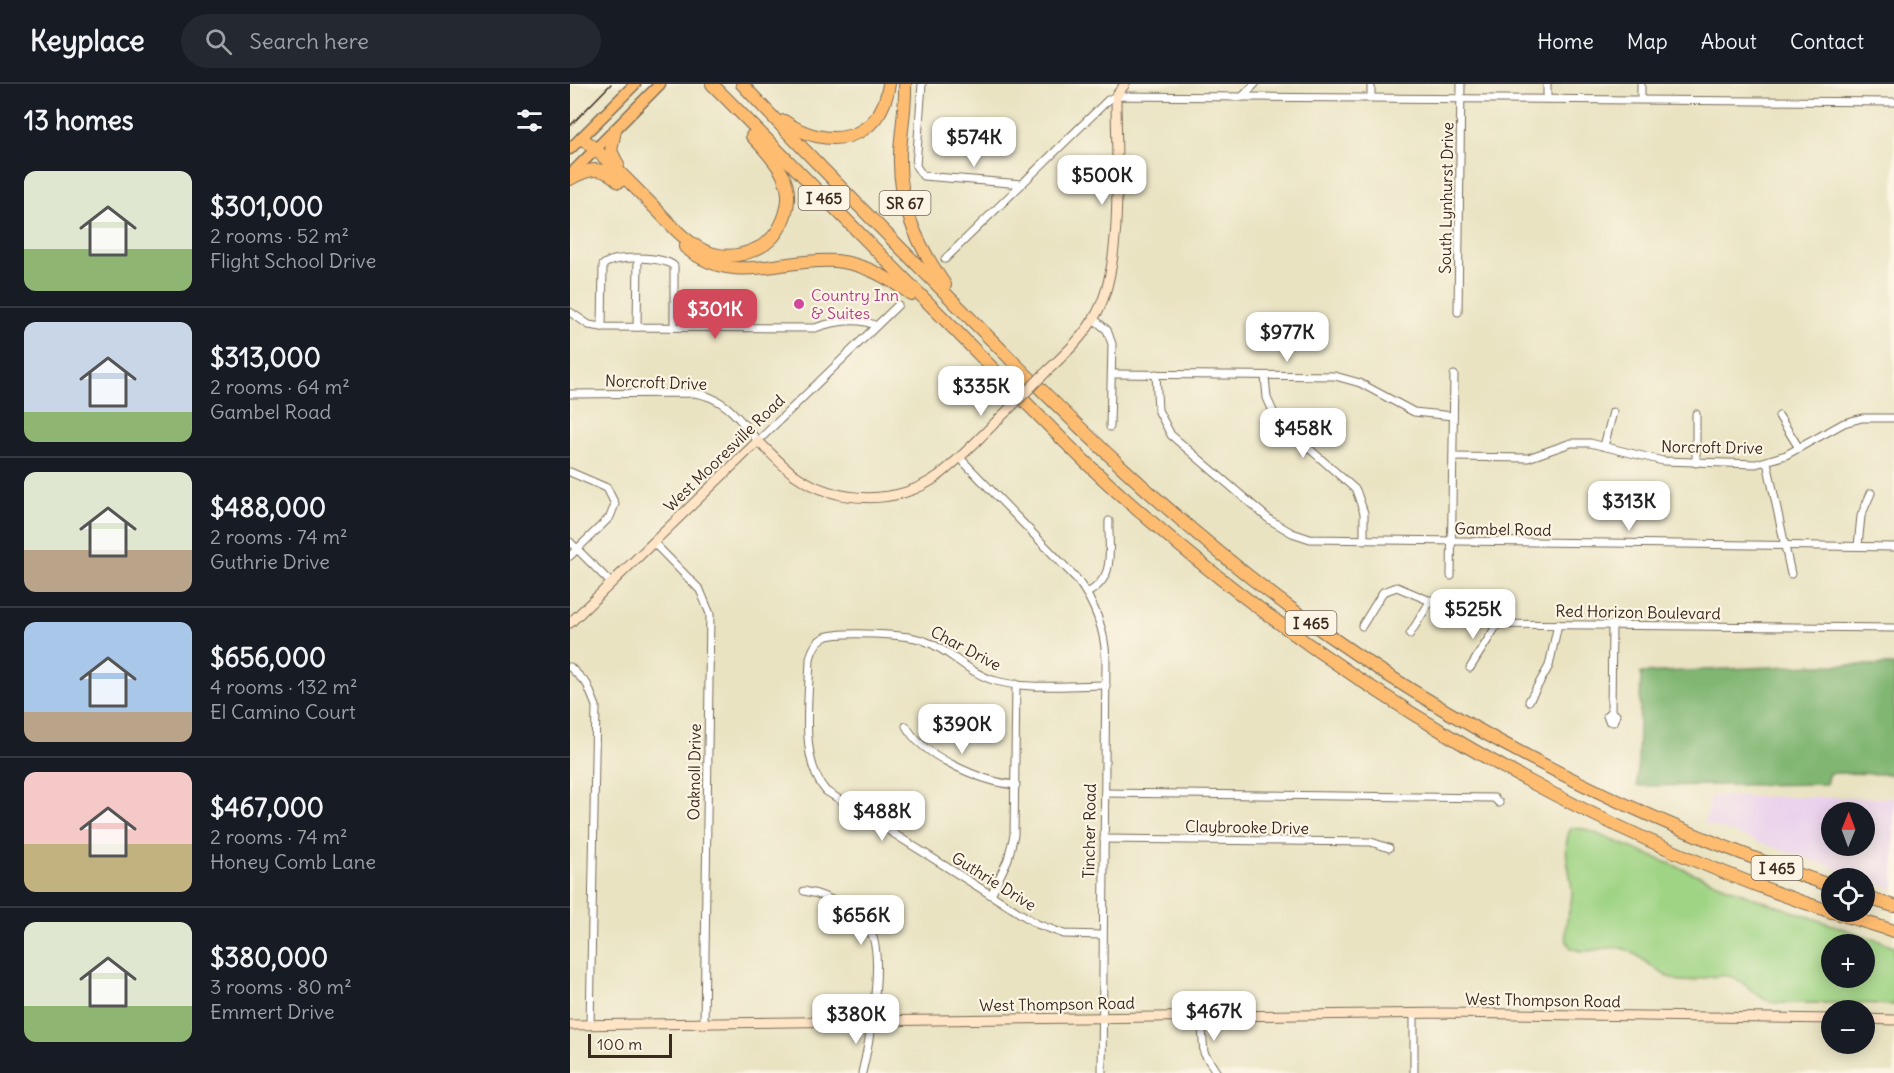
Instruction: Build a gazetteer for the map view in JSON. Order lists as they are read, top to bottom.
{
  "streets": {
    "highway": ["I 465", "SR 67"],
    "main road": ["West Mooresville Road", "West Thompson Road"],
    "street": [
      "South Lynhurst Drive",
      "Norcroft Drive",
      "Gambel Road",
      "Red Horizon Boulevard",
      "Char Drive",
      "Oaknoll Drive",
      "Claybrooke Drive",
      "Tincher Road",
      "Guthrie Drive"
    ]
  },
  "crossings": [
    ["I 465", "SR 67"],
    ["Norcroft Drive", "West Mooresville Road"],
    ["West Mooresville Road", "Oaknoll Drive"],
    ["Char Drive", "Tincher Road"],
    ["Char Drive", "Guthrie Drive"],
    ["Oaknoll Drive", "West Thompson Road"],
    ["Claybrooke Drive", "Tincher Road"],
    ["Tincher Road", "Guthrie Drive"],
    ["Tincher Road", "West Thompson Road"]
  ],
  "places": ["Country Inn & Suites"],
  "scale_bar": "100 m",
  "north": "top",
  "page": {
    "header": "Keyplace",
    "search": "Search here",
    "nav": [
      "Home",
      "Map",
      "About",
      "Contact"
    ],
    "heading": "13 homes",
    "price": [
      "$574K",
      "$500K",
      "$301K",
      "$977K",
      "$335K",
      "$458K",
      "$313K",
      "$525K",
      "$390K",
      "$488K",
      "$656K",
      "$467K",
      "$380K"
    ],
    "list": [
      {
        "name": "$301,000",
        "note": "2 rooms · 52 m² · Flight School Drive"
      },
      {
        "name": "$313,000",
        "note": "2 rooms · 64 m² · Gambel Road"
      },
      {
        "name": "$488,000",
        "note": "2 rooms · 74 m² · Guthrie Drive"
      },
      {
        "name": "$656,000",
        "note": "4 rooms · 132 m² · El Camino Court"
      },
      {
        "name": "$467,000",
        "note": "2 rooms · 74 m² · Honey Comb Lane"
      },
      {
        "name": "$380,000",
        "note": "3 rooms · 80 m² · Emmert Drive"
      }
    ],
    "map_buttons": ["+", "−"],
    "scale": "100 m"
  }
}
